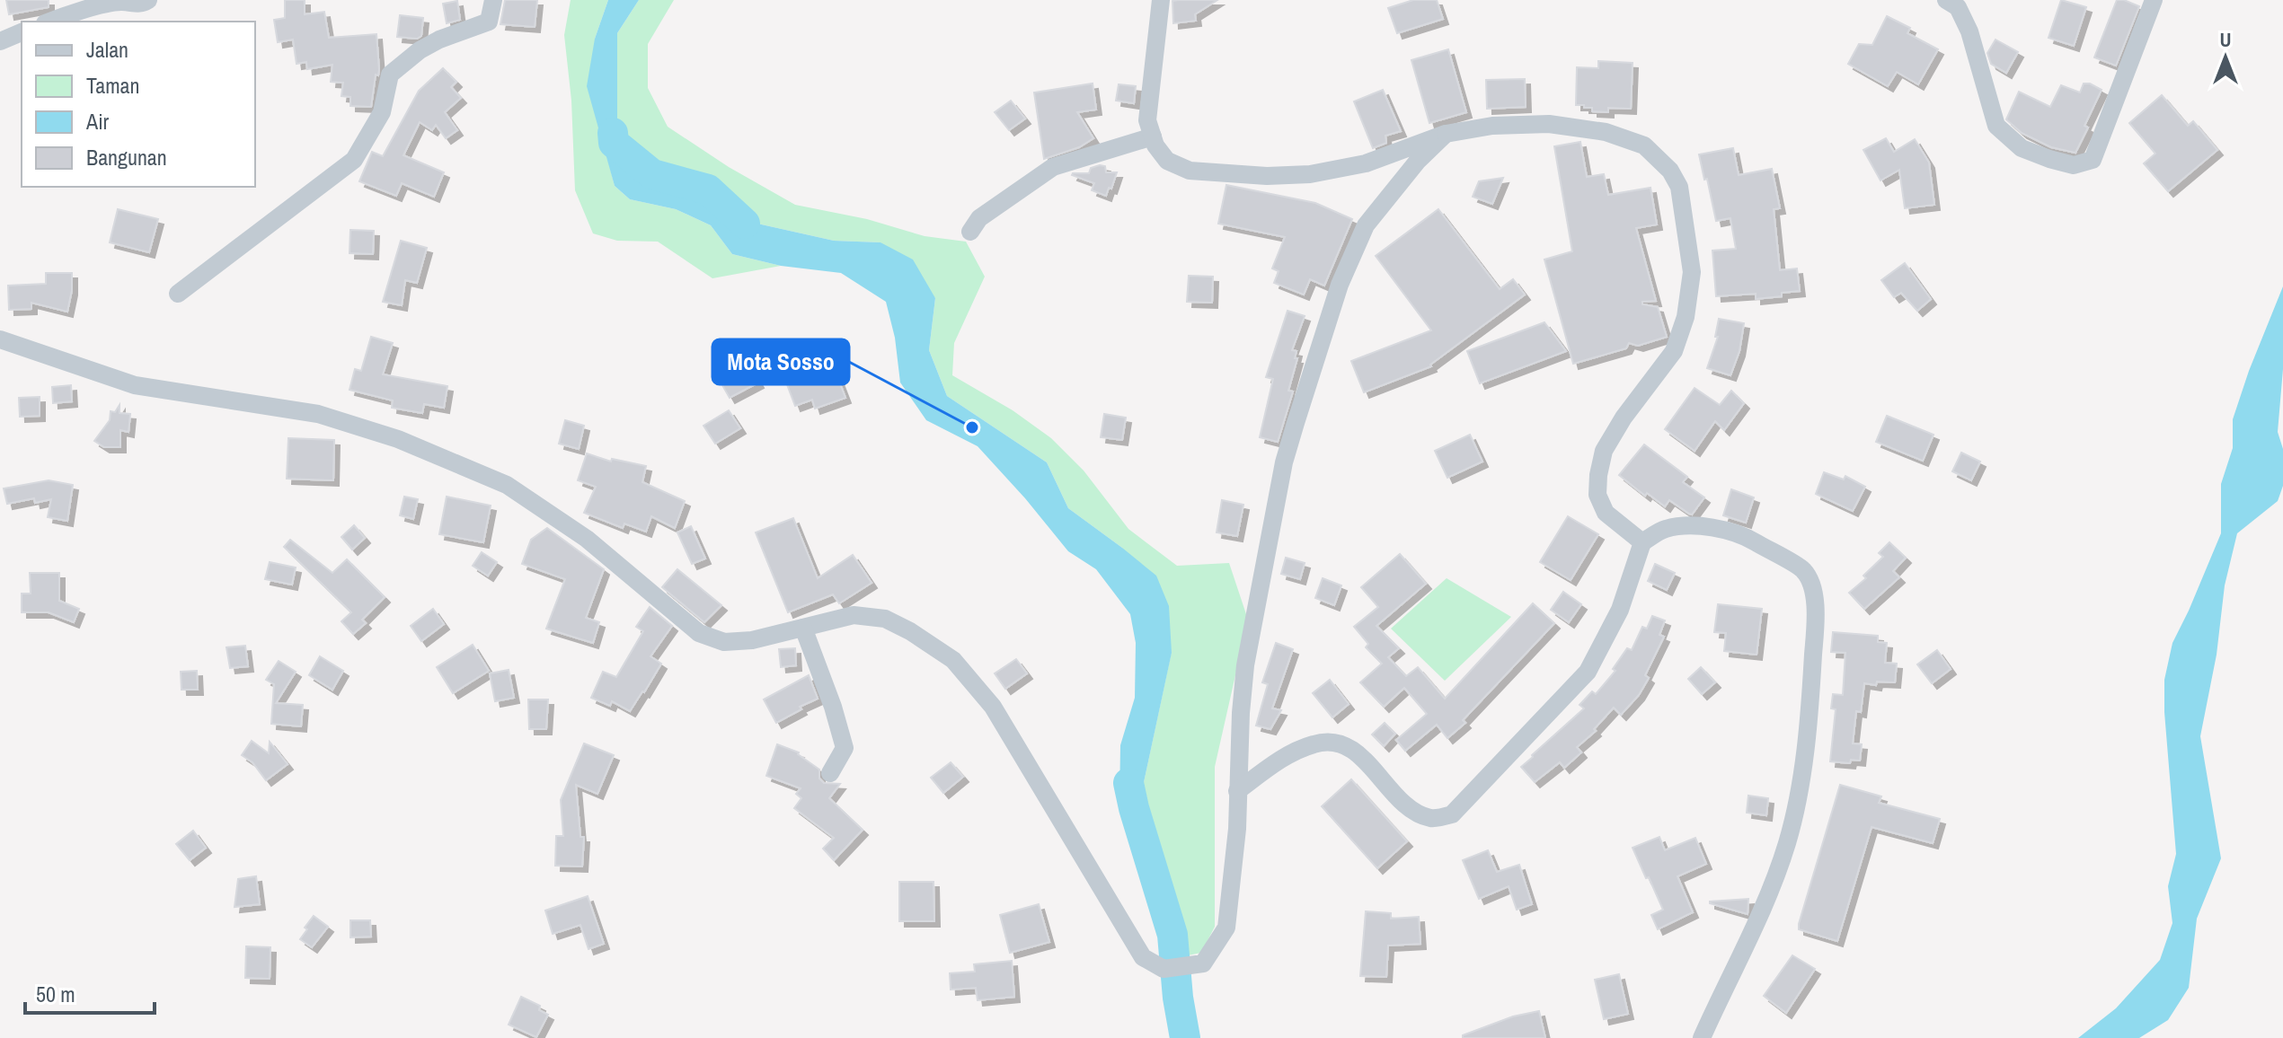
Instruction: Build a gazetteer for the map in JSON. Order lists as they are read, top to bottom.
{
  "places": ["Mota Sosso"],
  "legend": [
    "Jalan",
    "Taman",
    "Air",
    "Bangunan"
  ],
  "scale_bar": "50 m",
  "north": "top"
}
